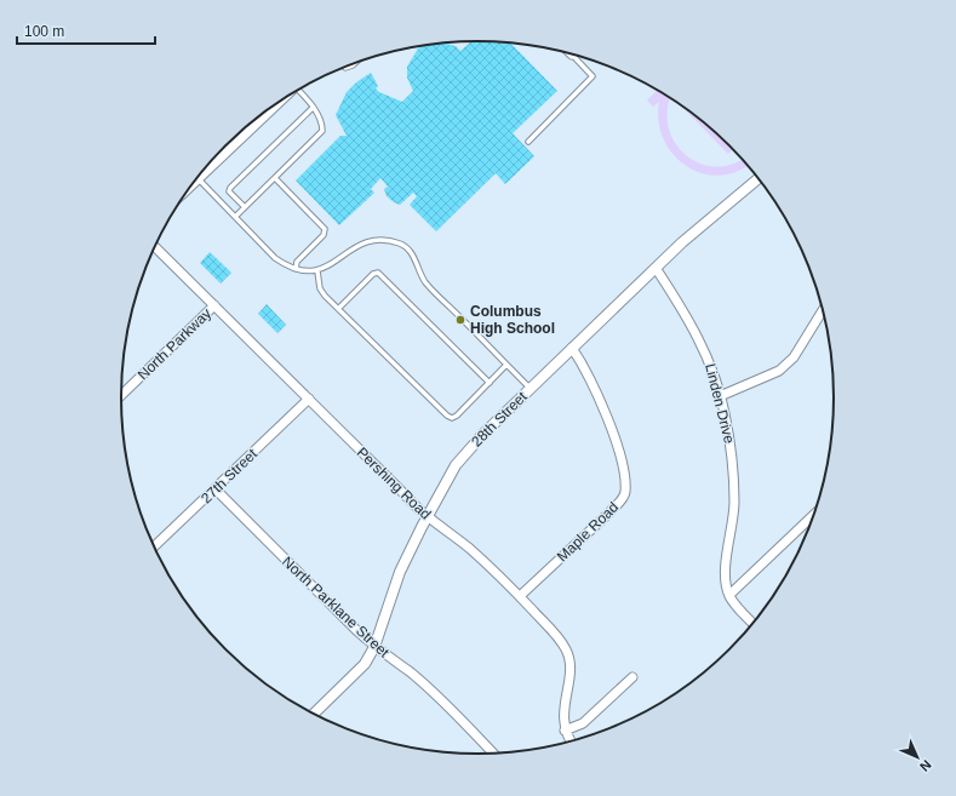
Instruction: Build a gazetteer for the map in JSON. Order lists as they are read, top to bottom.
{
  "streets": {
    "street": [
      "North Parkway",
      "Linden Drive",
      "28th Street",
      "27th Street",
      "Pershing Road",
      "Maple Road",
      "North Parklane Street"
    ]
  },
  "crossings": [
    ["North Parkway", "Pershing Road"],
    ["Linden Drive", "28th Street"],
    ["28th Street", "Pershing Road"],
    ["28th Street", "Maple Road"],
    ["28th Street", "North Parklane Street"],
    ["27th Street", "Pershing Road"],
    ["27th Street", "North Parklane Street"],
    ["Pershing Road", "Maple Road"]
  ],
  "places": ["Columbus High School"],
  "scale_bar": "100 m",
  "north": "bottom right"
}
